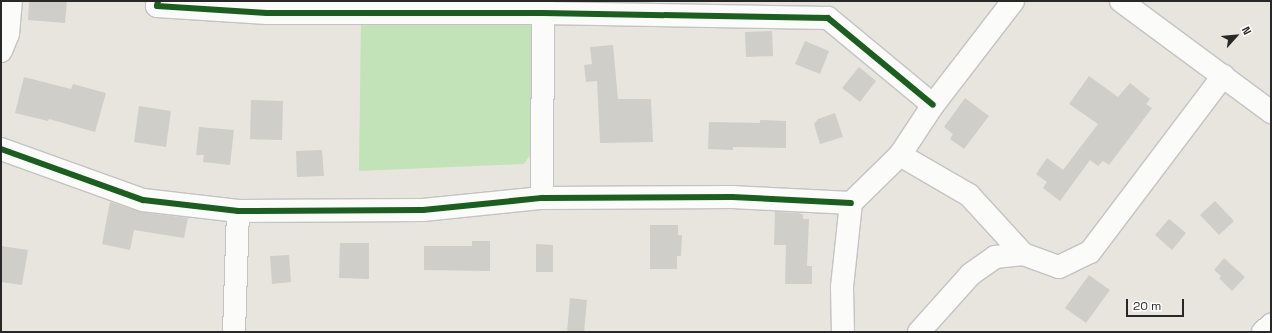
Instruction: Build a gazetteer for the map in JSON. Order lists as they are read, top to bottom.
{
  "scale_bar": "20 m",
  "north": "top right"
}
